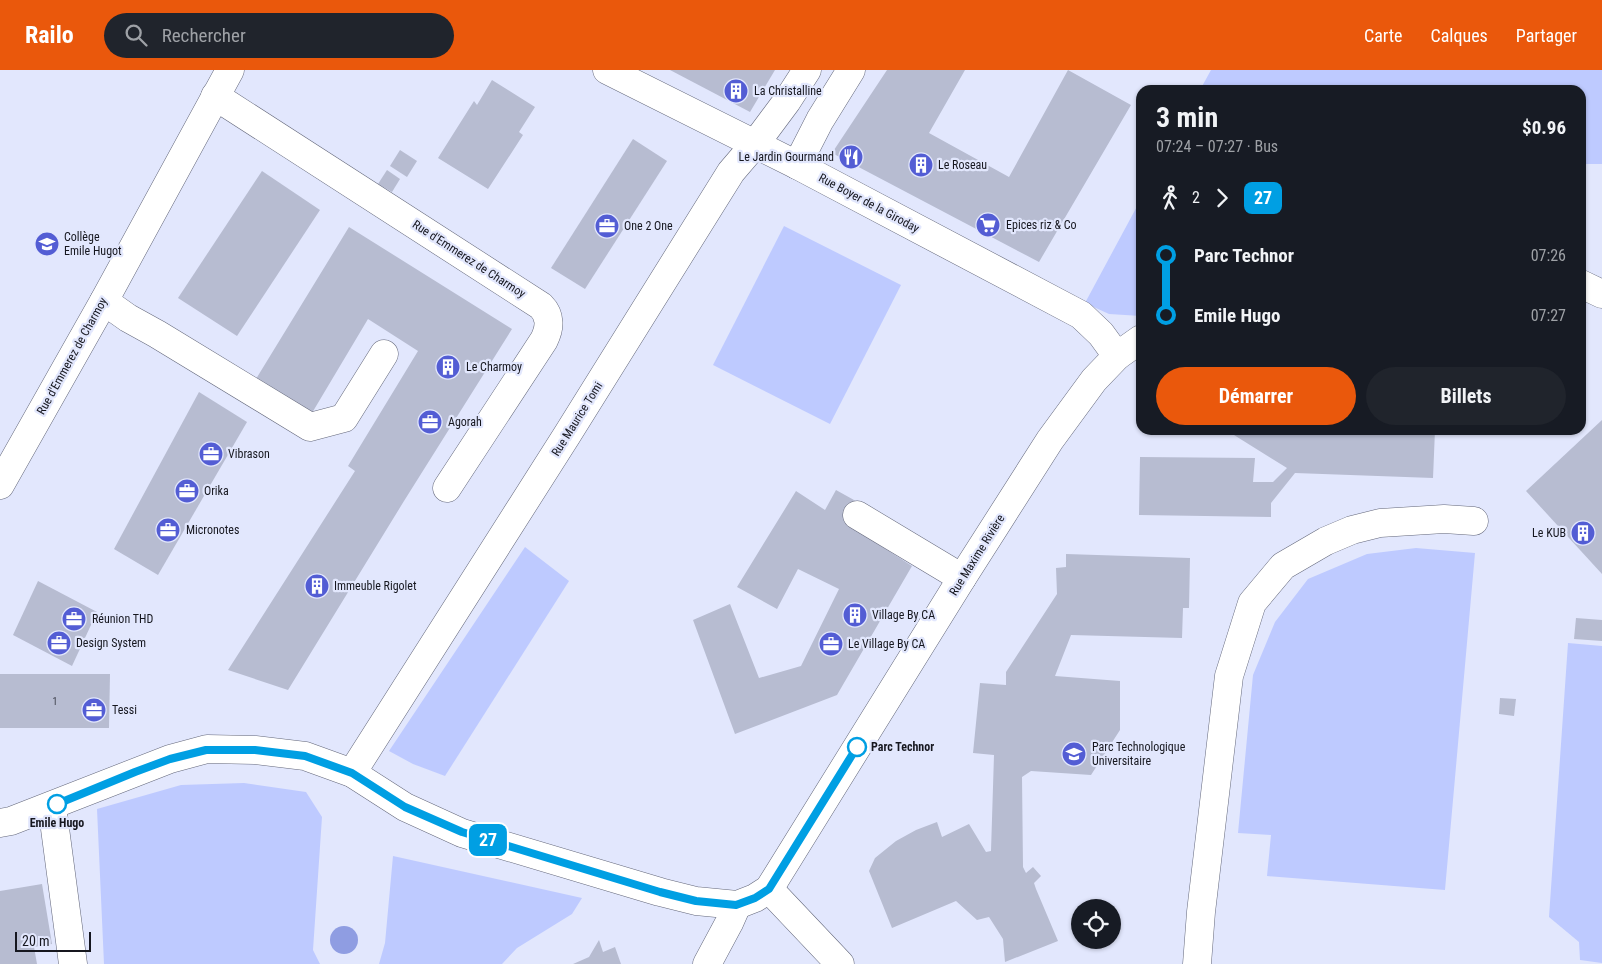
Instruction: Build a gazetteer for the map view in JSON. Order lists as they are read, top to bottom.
{
  "streets": {
    "street": [
      "Rue Boyer de la Giroday",
      "Rue d'Emmerez de Charmoy",
      "Rue Maurice Tomi",
      "Rue Maxime Rivière"
    ]
  },
  "crossings": [
    ["Rue Boyer de la Giroday", "Rue Maurice Tomi"],
    ["Rue Boyer de la Giroday", "Rue Maxime Rivière"]
  ],
  "places": {
    "building": [
      "La Christalline",
      "Le Roseau",
      "Le Charmoy",
      "Le KUB",
      "Immeuble Rigolet",
      "Village By CA"
    ],
    "restaurant": ["Le Jardin Gourmand"],
    "supermarket": ["Epices riz & Co"],
    "office": [
      "One 2 One",
      "Agorah",
      "Vibrason",
      "Orika",
      "Micronotes",
      "Réunion THD",
      "Design System",
      "Le Village By CA",
      "Tessi"
    ],
    "school or university": ["Collège Emile Hugot", "Parc Technologique Universitaire"],
    "other": ["Parc Technor", "Emile Hugo"]
  },
  "lines": ["bus line 27"],
  "house_numbers": ["1"],
  "scale_bar": "20 m",
  "page": {
    "header": "Railo",
    "search": "Rechercher",
    "nav": ["Carte", "Calques", "Partager"],
    "on_map": "27",
    "heading": ["3 min", "07:24 – 07:27 · Bus", "$0.96"],
    "legs": ["2", "27"],
    "list": [
      {
        "name": "Parc Technor",
        "value": "07:26"
      },
      {
        "name": "Emile Hugo",
        "value": "07:27"
      }
    ],
    "buttons": ["Démarrer", "Billets"],
    "scale": "20 m"
  }
}
